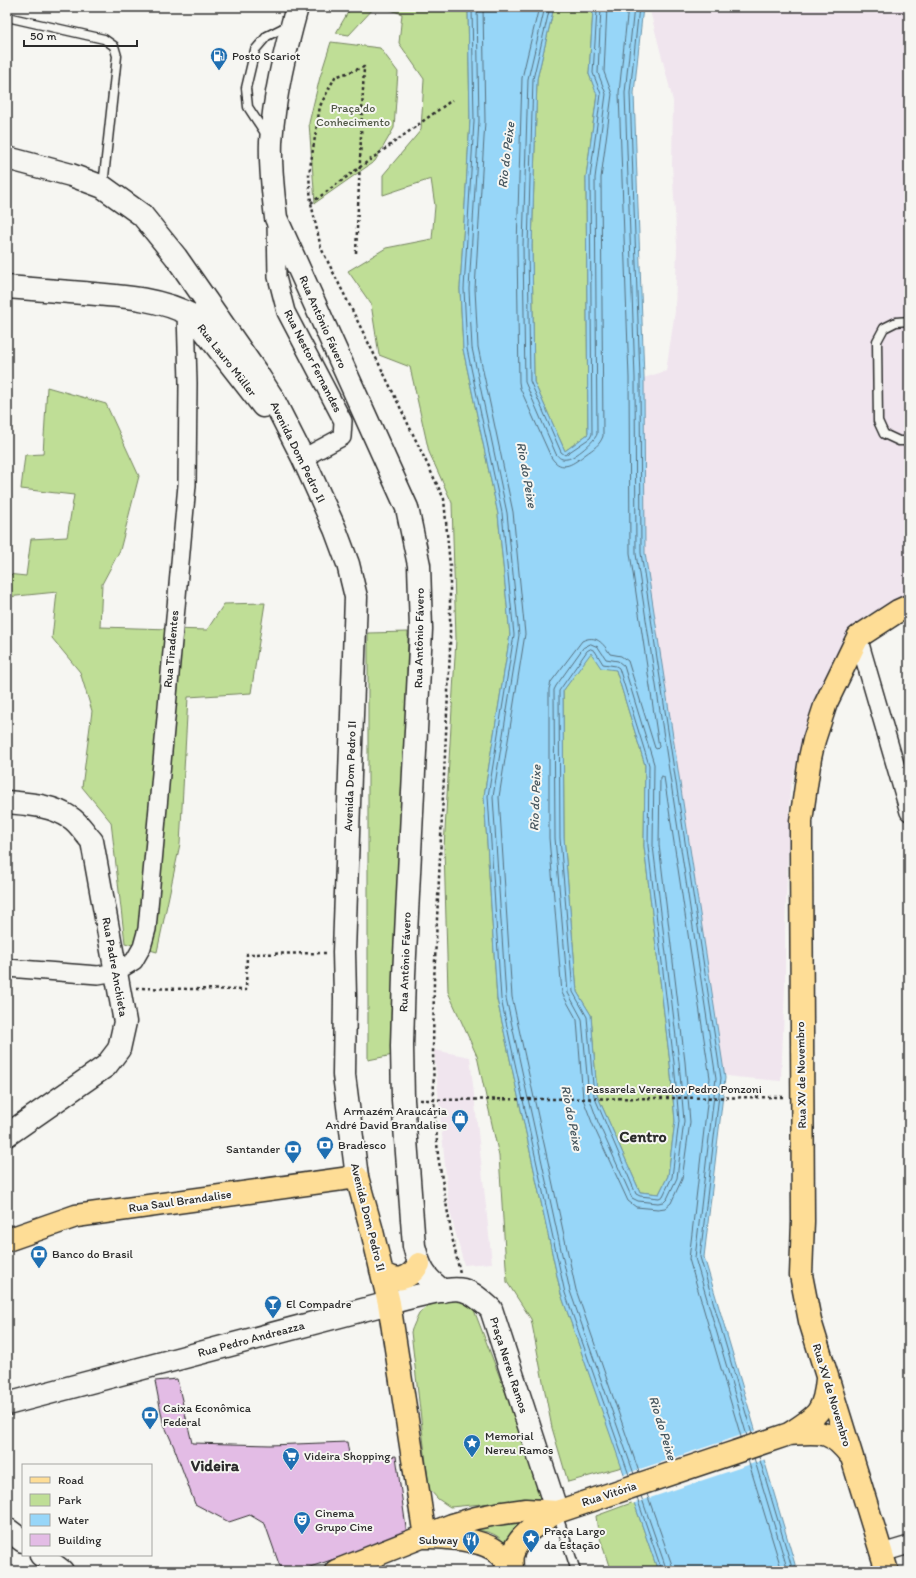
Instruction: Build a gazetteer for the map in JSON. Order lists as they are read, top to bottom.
{
  "streets": {
    "main road": [
      "Rua Antônio Fávero",
      "Rua Lauro Müller",
      "Avenida Dom Pedro II",
      "Rua Padre Anchieta",
      "Rua XV de Novembro",
      "Rua Saul Brandalise",
      "Rua Pedro Andreazza",
      "Praça Nereu Ramos",
      "Rua Vitória"
    ],
    "street": ["Rua Nestor Fernandes", "Rua Tiradentes"],
    "path": ["Passarela Vereador Pedro Ponzoni"]
  },
  "crossings": [
    ["Rua Antônio Fávero", "Rua Nestor Fernandes"],
    ["Rua Antônio Fávero", "Passarela Vereador Pedro Ponzoni"],
    ["Rua Antônio Fávero", "Rua Pedro Andreazza"],
    ["Rua Lauro Müller", "Rua Nestor Fernandes"],
    ["Rua Lauro Müller", "Avenida Dom Pedro II"],
    ["Rua Lauro Müller", "Rua Tiradentes"],
    ["Rua Nestor Fernandes", "Avenida Dom Pedro II"],
    ["Avenida Dom Pedro II", "Rua Saul Brandalise"],
    ["Avenida Dom Pedro II", "Rua Pedro Andreazza"],
    ["Avenida Dom Pedro II", "Rua Vitória"],
    ["Rua Tiradentes", "Rua Padre Anchieta"],
    ["Rua XV de Novembro", "Passarela Vereador Pedro Ponzoni"],
    ["Rua XV de Novembro", "Rua Vitória"],
    ["Rua Pedro Andreazza", "Praça Nereu Ramos"],
    ["Praça Nereu Ramos", "Rua Vitória"]
  ],
  "districts": ["Centro", "Videira"],
  "water": ["Rio do Peixe"],
  "parks": ["Praça do Conhecimento"],
  "places": {
    "fuel station": ["Posto Scariot"],
    "shop": ["Armazém Araucária André David Brandalise"],
    "bank": [
      "Bradesco",
      "Santander",
      "Banco do Brasil",
      "Caixa Econômica Federal"
    ],
    "bar": ["El Compadre"],
    "place": ["Memorial Nereu Ramos", "Praça Largo da Estação"],
    "supermarket": ["Videira Shopping"],
    "theatre": ["Cinema Grupo Cine"],
    "restaurant": ["Subway"]
  },
  "legend": [
    "Road",
    "Park",
    "Water",
    "Building"
  ],
  "scale_bar": "50 m"
}
